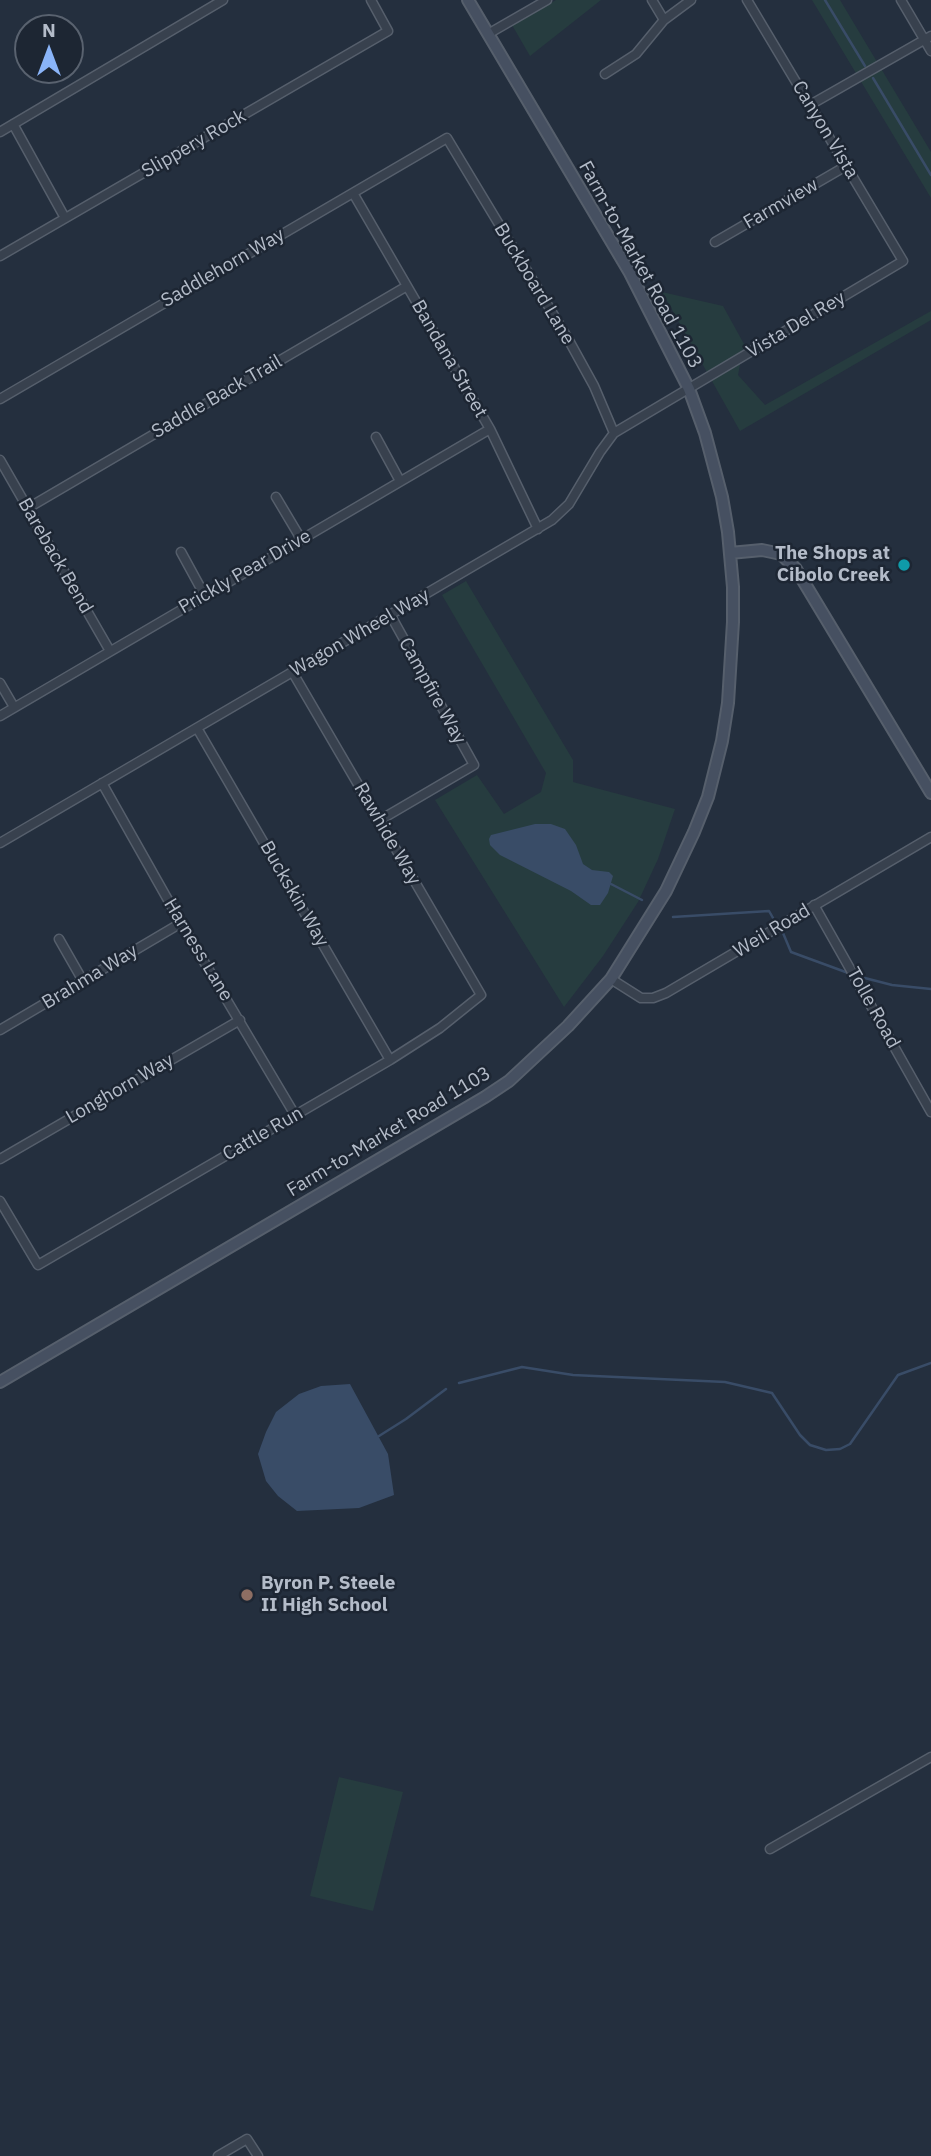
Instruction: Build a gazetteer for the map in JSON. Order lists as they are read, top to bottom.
{
  "streets": {
    "main road": ["Farm-to-Market Road 1103"],
    "street": [
      "Canyon Vista",
      "Slippery Rock",
      "Farmview",
      "Saddlehorn Way",
      "Buckboard Lane",
      "Vista Del Rey",
      "Bandana Street",
      "Saddle Back Trail",
      "Bareback Bend",
      "Prickly Pear Drive",
      "Wagon Wheel Way",
      "Campfire Way",
      "Rawhide Way",
      "Buckskin Way",
      "Weil Road",
      "Harness Lane",
      "Brahma Way",
      "Tolle Road",
      "Longhorn Way",
      "Cattle Run"
    ]
  },
  "crossings": [
    ["Canyon Vista", "Farmview"],
    ["Canyon Vista", "Vista Del Rey"],
    ["Farm-to-Market Road 1103", "Vista Del Rey"],
    ["Farm-to-Market Road 1103", "Wagon Wheel Way"],
    ["Farm-to-Market Road 1103", "Weil Road"],
    ["Saddlehorn Way", "Buckboard Lane"],
    ["Saddlehorn Way", "Bandana Street"],
    ["Buckboard Lane", "Wagon Wheel Way"],
    ["Vista Del Rey", "Wagon Wheel Way"],
    ["Bandana Street", "Saddle Back Trail"],
    ["Bandana Street", "Prickly Pear Drive"],
    ["Bandana Street", "Wagon Wheel Way"],
    ["Saddle Back Trail", "Bareback Bend"],
    ["Bareback Bend", "Prickly Pear Drive"],
    ["Wagon Wheel Way", "Campfire Way"],
    ["Wagon Wheel Way", "Rawhide Way"],
    ["Wagon Wheel Way", "Buckskin Way"],
    ["Wagon Wheel Way", "Harness Lane"],
    ["Campfire Way", "Rawhide Way"],
    ["Rawhide Way", "Cattle Run"],
    ["Buckskin Way", "Cattle Run"],
    ["Weil Road", "Tolle Road"],
    ["Harness Lane", "Brahma Way"],
    ["Harness Lane", "Longhorn Way"],
    ["Harness Lane", "Cattle Run"]
  ],
  "places": ["The Shops at Cibolo Creek", "Byron P. Steele II High School"],
  "north": "top"
}
